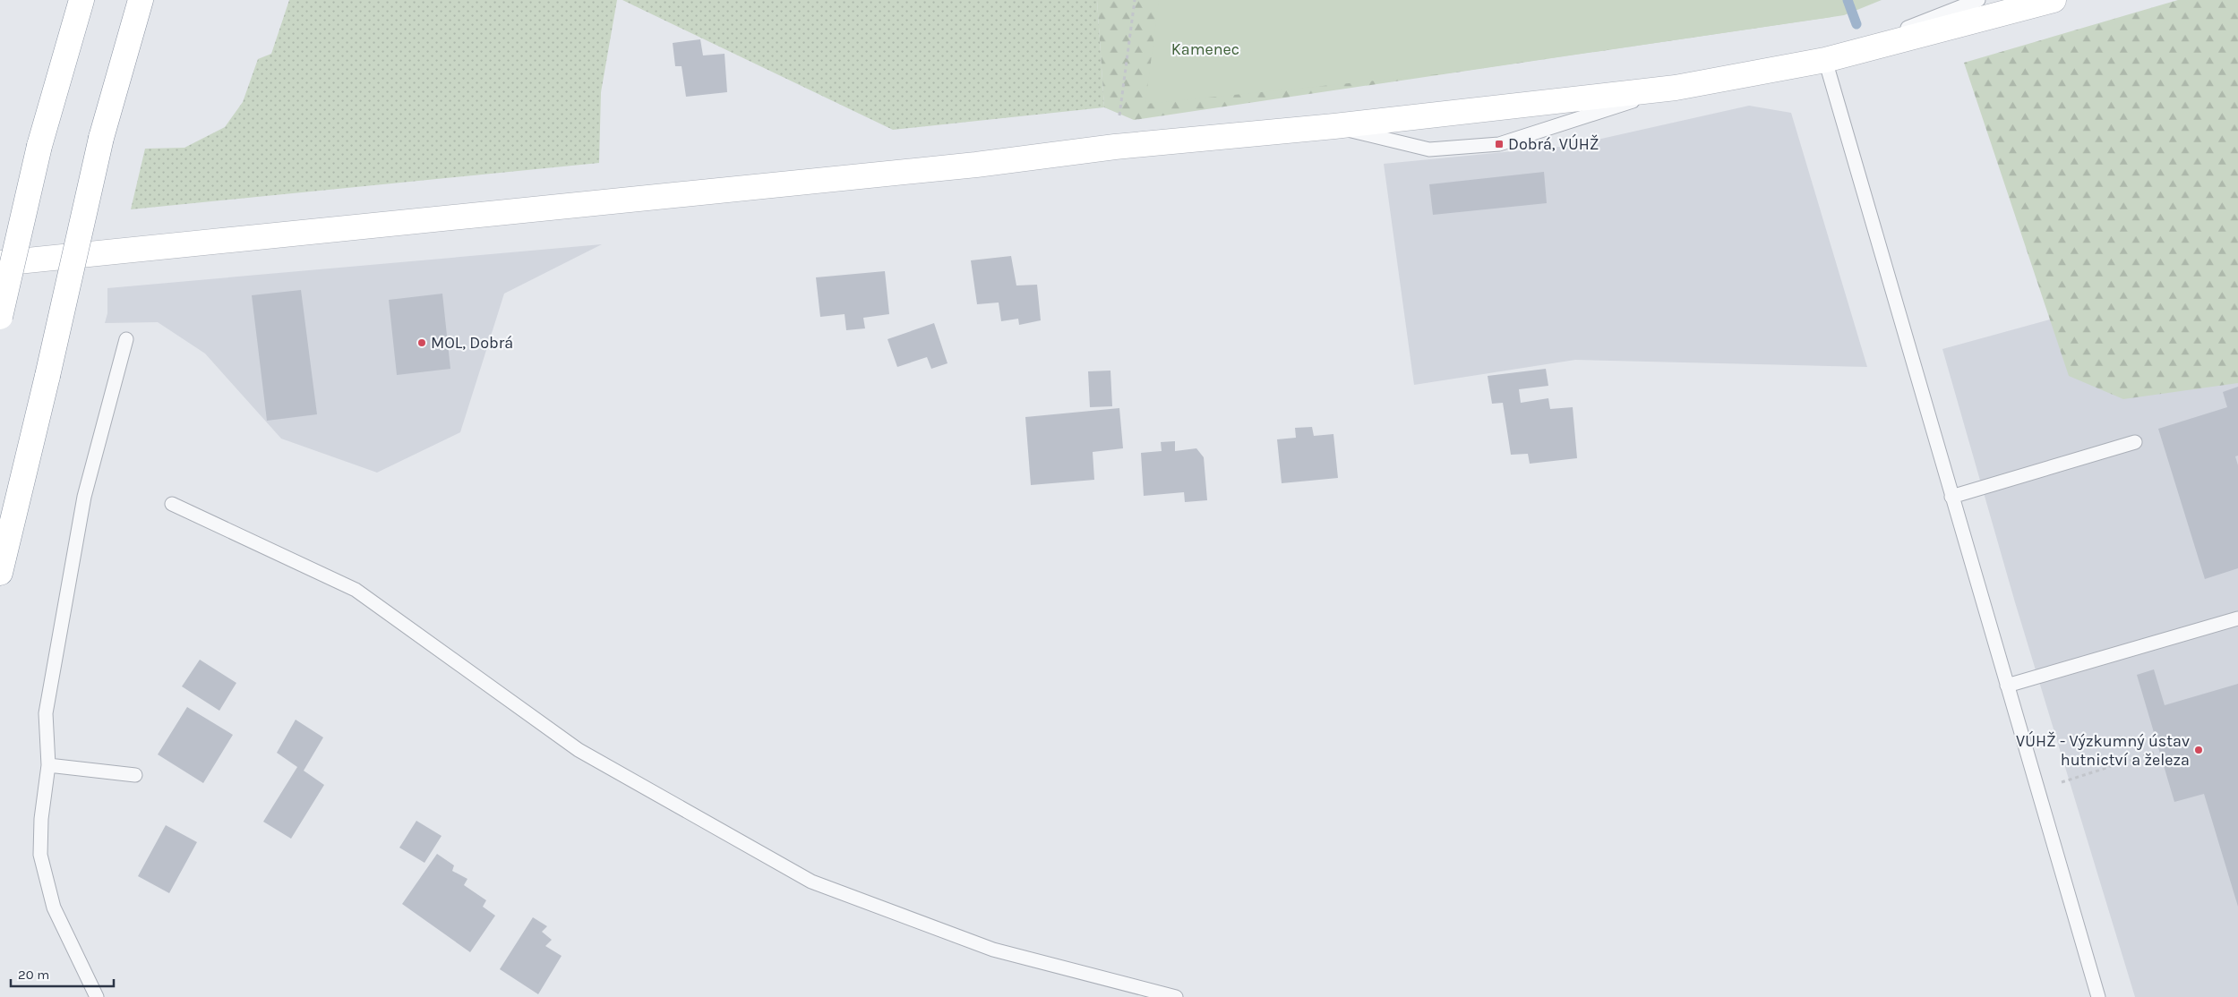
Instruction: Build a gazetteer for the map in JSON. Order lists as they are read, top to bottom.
{
  "parks": ["Kamenec"],
  "places": {
    "transit": ["Dobrá, VÚHŽ"],
    "other": ["MOL, Dobrá", "VÚHŽ - Výzkumný ústav hutnictví a železa"]
  },
  "scale_bar": "20 m"
}
